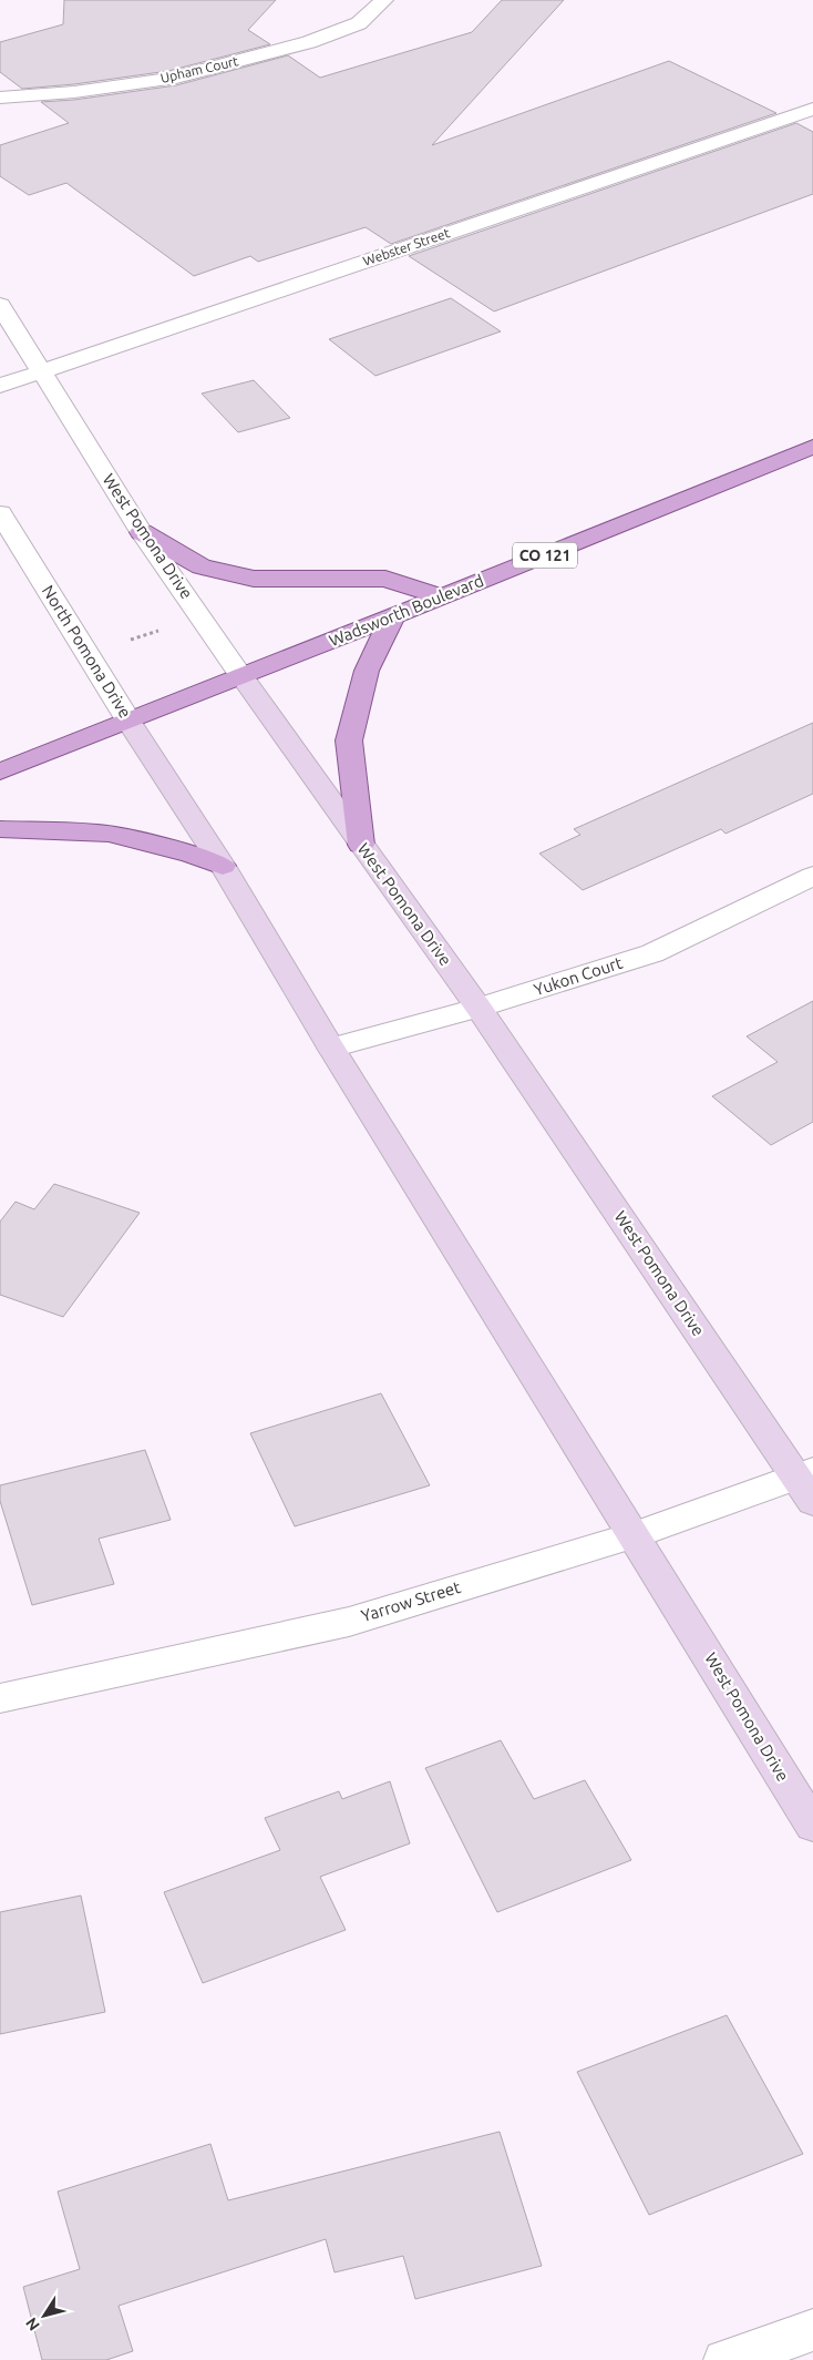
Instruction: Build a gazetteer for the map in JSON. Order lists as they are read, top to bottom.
{
  "streets": {
    "main road": ["CO 121", "Wadsworth Boulevard"],
    "street": [
      "Upham Court",
      "Webster Street",
      "West Pomona Drive",
      "North Pomona Drive",
      "Yukon Court",
      "Yarrow Street"
    ]
  },
  "crossings": [
    ["Webster Street", "West Pomona Drive"],
    ["West Pomona Drive", "Wadsworth Boulevard"],
    ["West Pomona Drive", "North Pomona Drive"],
    ["West Pomona Drive", "Yukon Court"],
    ["West Pomona Drive", "Yarrow Street"],
    ["Wadsworth Boulevard", "North Pomona Drive"]
  ],
  "north": "bottom left"
}
